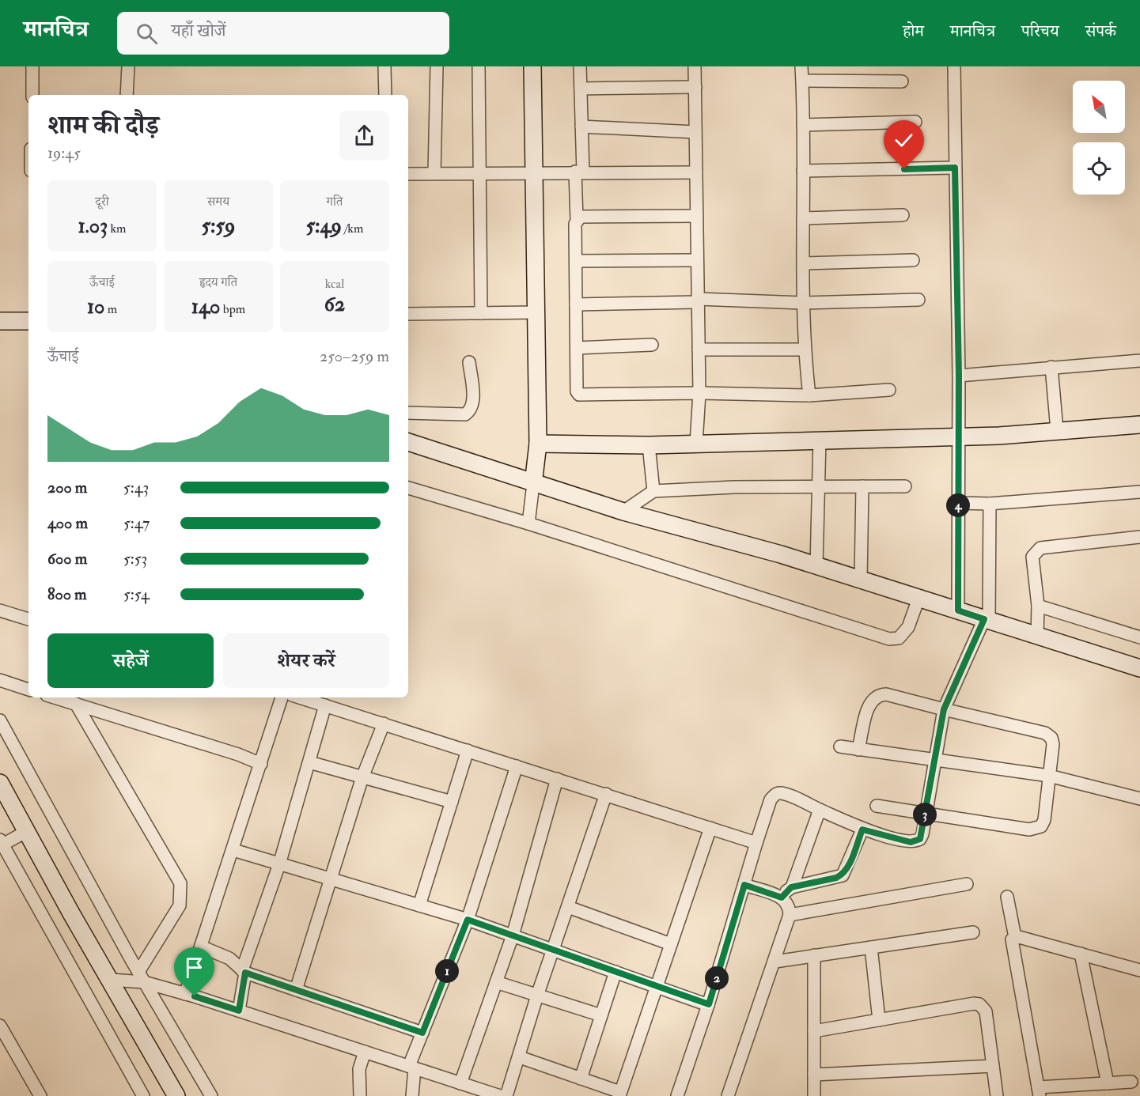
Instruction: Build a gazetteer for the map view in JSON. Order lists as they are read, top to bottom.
{
  "north": "top left",
  "page": {
    "header": "मानचित्र",
    "search": "यहाँ खोजें",
    "nav": [
      "होम",
      "मानचित्र",
      "परिचय",
      "संपर्क"
    ],
    "heading": ["शाम की दौड़", "19:45"],
    "stats": [
      ["दूरी", "1.03 km"],
      ["समय", "5:59"],
      ["गति", "5:49 /km"],
      ["ऊँचाई", "10 m"],
      ["हृदय गति", "140 bpm"],
      ["kcal", "62"]
    ],
    "chart": ["ऊँचाई", "250–259 m"],
    "list": [
      {
        "name": "200 m",
        "note": "5:43"
      },
      {
        "name": "400 m",
        "note": "5:47"
      },
      {
        "name": "600 m",
        "note": "5:53"
      },
      {
        "name": "800 m",
        "note": "5:54"
      }
    ],
    "pins": [
      "4",
      "3",
      "1",
      "2"
    ],
    "buttons": ["सहेजें", "शेयर करें"]
  }
}
